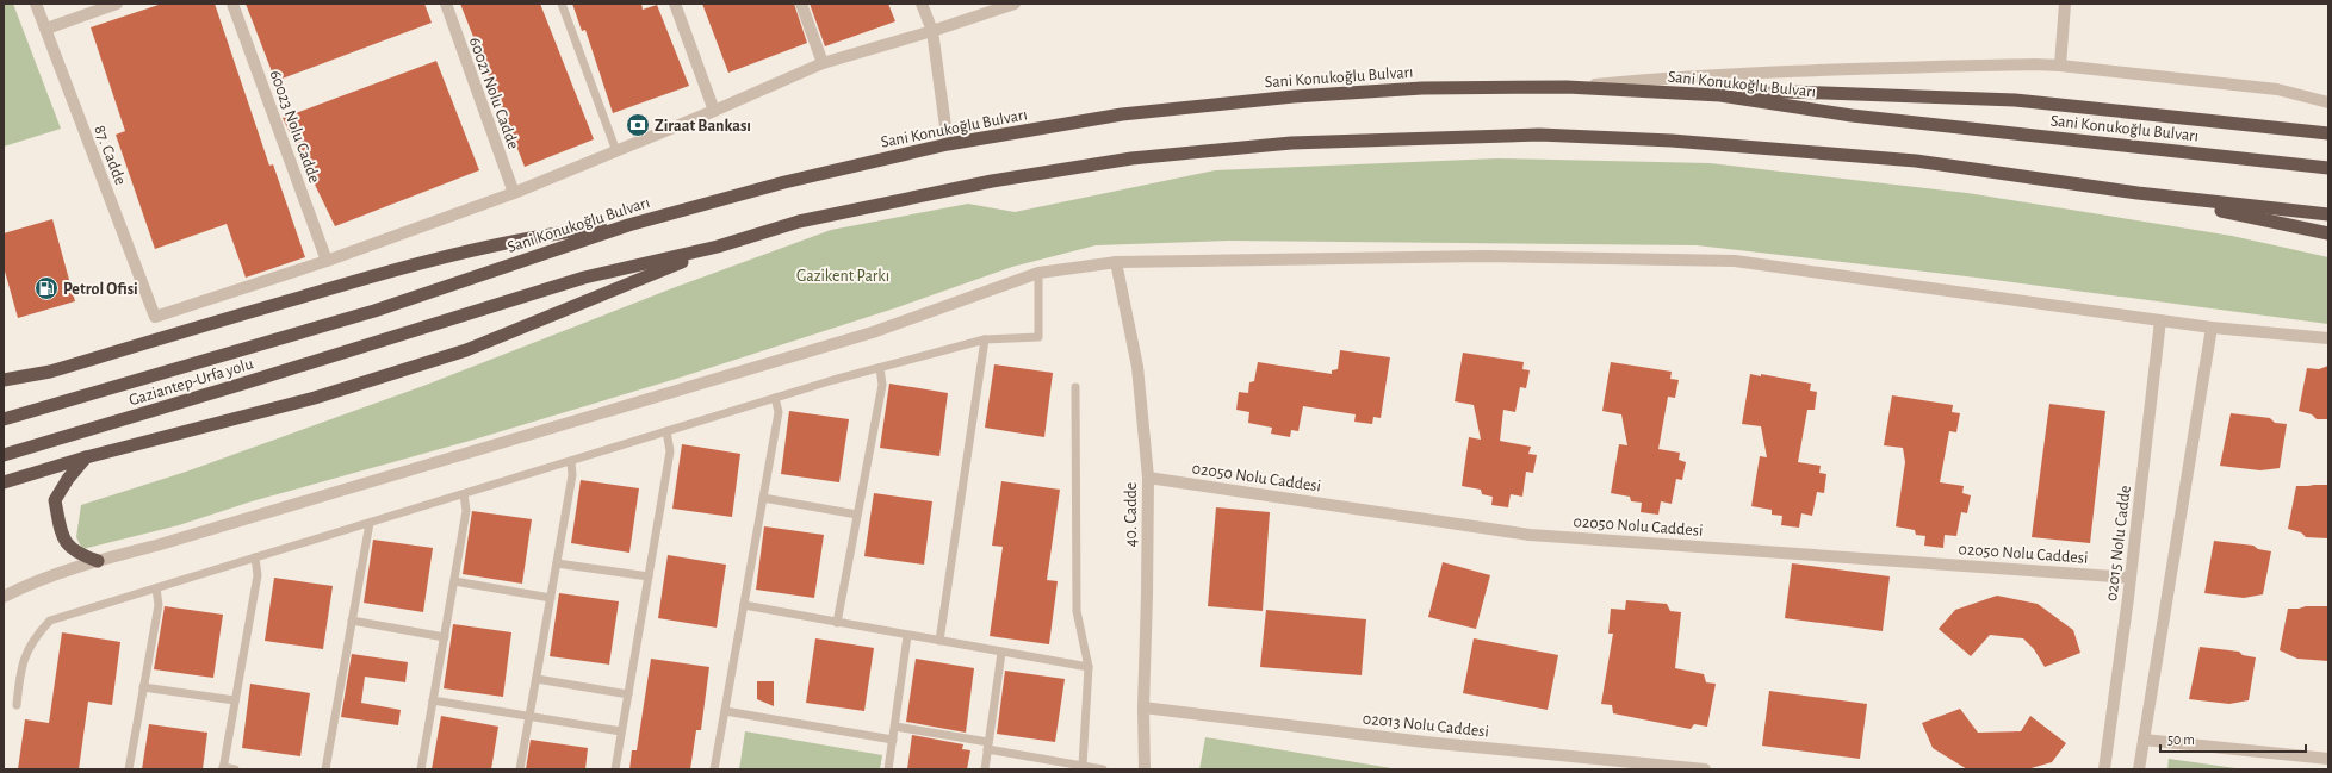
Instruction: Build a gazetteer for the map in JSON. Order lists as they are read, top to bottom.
{
  "streets": {
    "highway": ["Sani Konukoğlu Bulvarı", "Gaziantep-Urfa yolu"],
    "street": [
      "60021 Nolu Cadde",
      "60023 Nolu Cadde",
      "87. Cadde",
      "02050 Nolu Caddesi",
      "40. Cadde",
      "02015 Nolu Cadde",
      "02013 Nolu Caddesi"
    ]
  },
  "crossings": [
    ["Sani Konukoğlu Bulvarı", "Gaziantep-Urfa yolu"],
    ["60023 Nolu Cadde", "87. Cadde"],
    ["02050 Nolu Caddesi", "40. Cadde"],
    ["02050 Nolu Caddesi", "02015 Nolu Cadde"],
    ["40. Cadde", "02013 Nolu Caddesi"]
  ],
  "parks": ["Gazikent Parkı"],
  "places": {
    "bank": ["Ziraat Bankası"],
    "fuel station": ["Petrol Ofisi"]
  },
  "scale_bar": "50 m"
}
